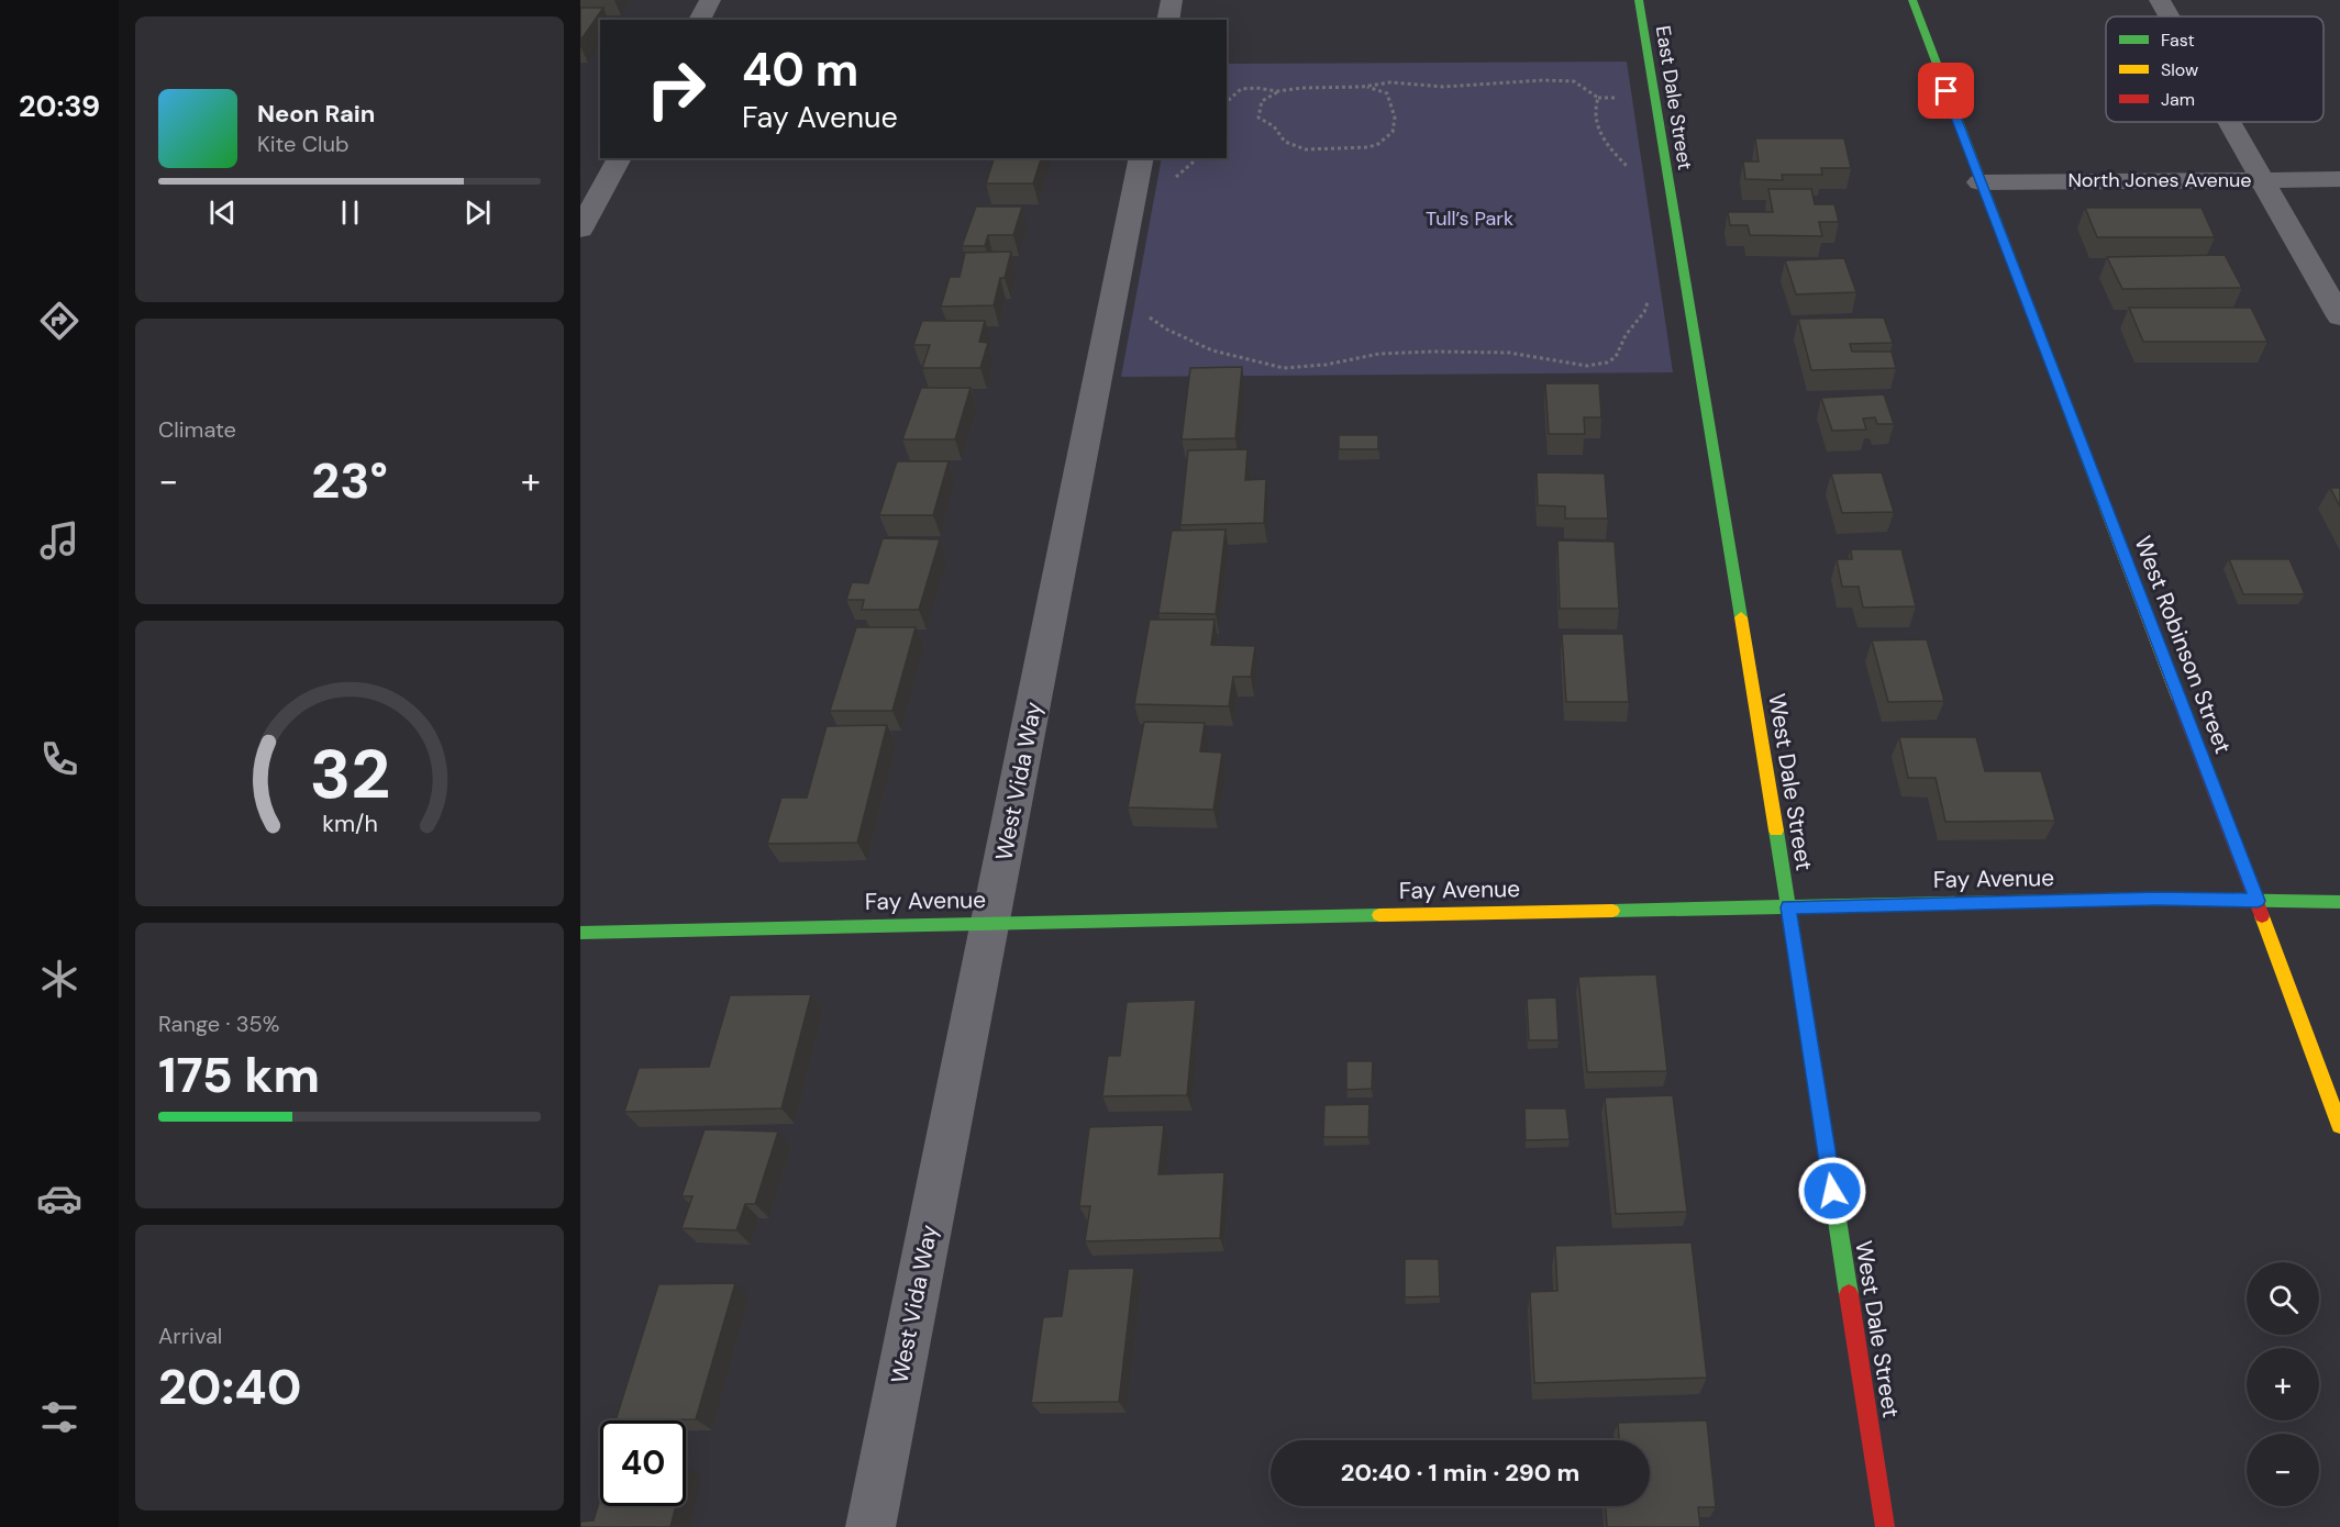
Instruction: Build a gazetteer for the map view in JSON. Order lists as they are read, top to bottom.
{
  "streets": {
    "street": [
      "East Dale Street",
      "North Jones Avenue",
      "West Robinson Street",
      "West Vida Way",
      "West Dale Street",
      "Fay Avenue"
    ]
  },
  "crossings": [
    ["East Dale Street", "West Dale Street"],
    ["North Jones Avenue", "West Robinson Street"],
    ["West Robinson Street", "Fay Avenue"],
    ["West Vida Way", "Fay Avenue"],
    ["West Dale Street", "Fay Avenue"]
  ],
  "parks": ["Tull’s Park"],
  "legend": ["Fast", "Slow", "Jam"],
  "page": {
    "tabs": "20:39",
    "turn": ["40 m", "Fay Avenue"],
    "song": ["Neon Rain", "Kite Club"],
    "tile": [
      "Climate",
      ["Range · 35%", "175 km"],
      ["Arrival", "20:40"]
    ],
    "heat": ["−", "23°", "+"],
    "map_buttons": ["+", "−"],
    "limit": "40",
    "trip": "20:40 · 1 min · 290 m",
    "gauge": ["32", "km/h"]
  }
}
